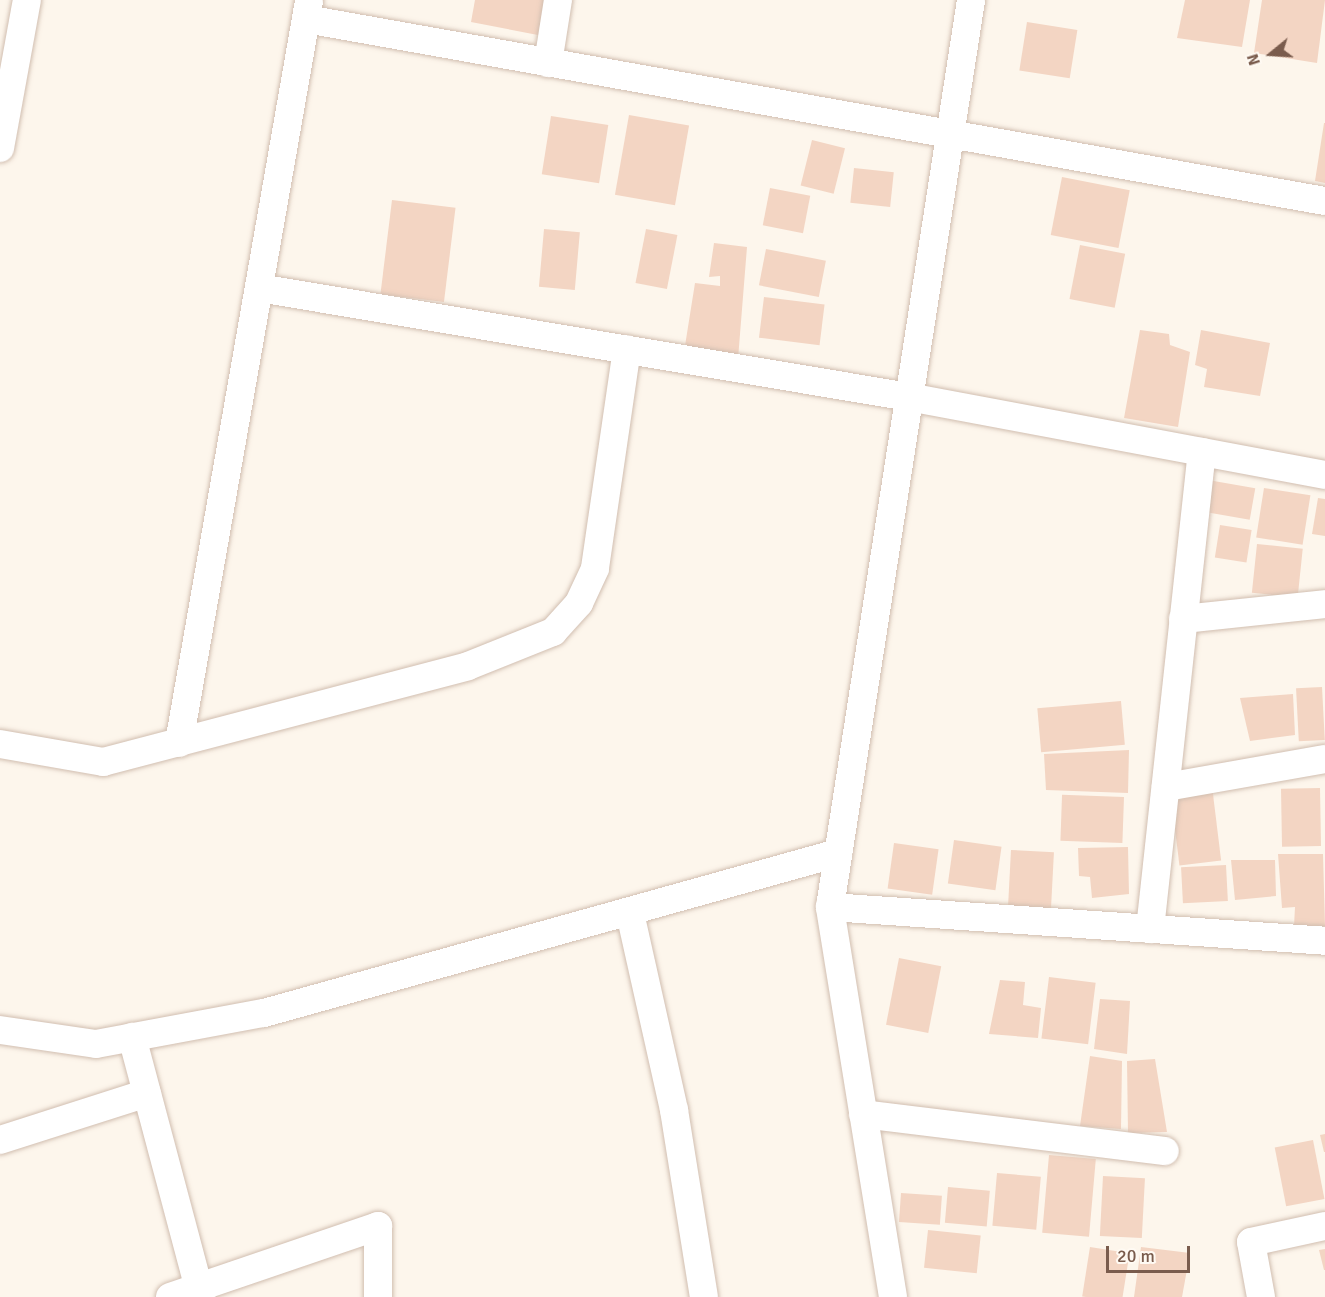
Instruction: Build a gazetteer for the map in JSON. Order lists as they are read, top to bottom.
{
  "scale_bar": "20 m",
  "north": "left"
}
